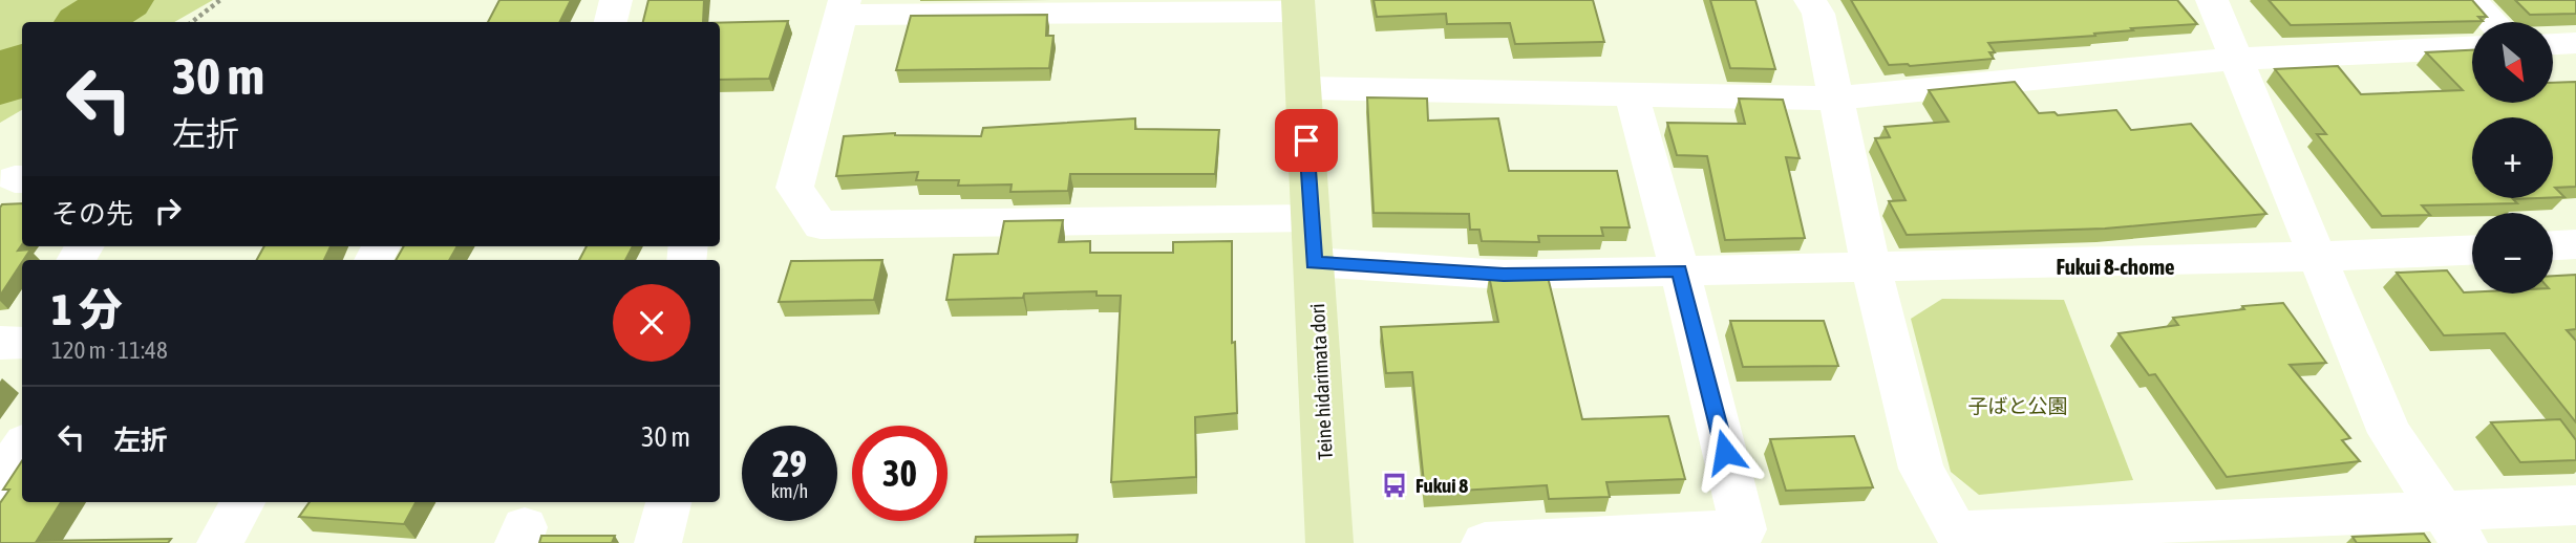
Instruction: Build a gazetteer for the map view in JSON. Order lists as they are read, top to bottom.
{
  "streets": {
    "main road": ["Teine hidarimata dori"]
  },
  "districts": ["Fukui 8-chome"],
  "parks": ["子ばと公園"],
  "places": {
    "bus stop": ["Fukui 8"]
  },
  "north": "bottom right",
  "page": {
    "map_buttons": ["+", "−"],
    "turn": ["30 m", "左折"],
    "then": "その先",
    "heading": ["1 分", "120 m · 11:48"],
    "list": [
      {
        "name": "左折",
        "value": "30 m"
      }
    ],
    "speed": "29 km/h",
    "limit": "30"
  }
}
